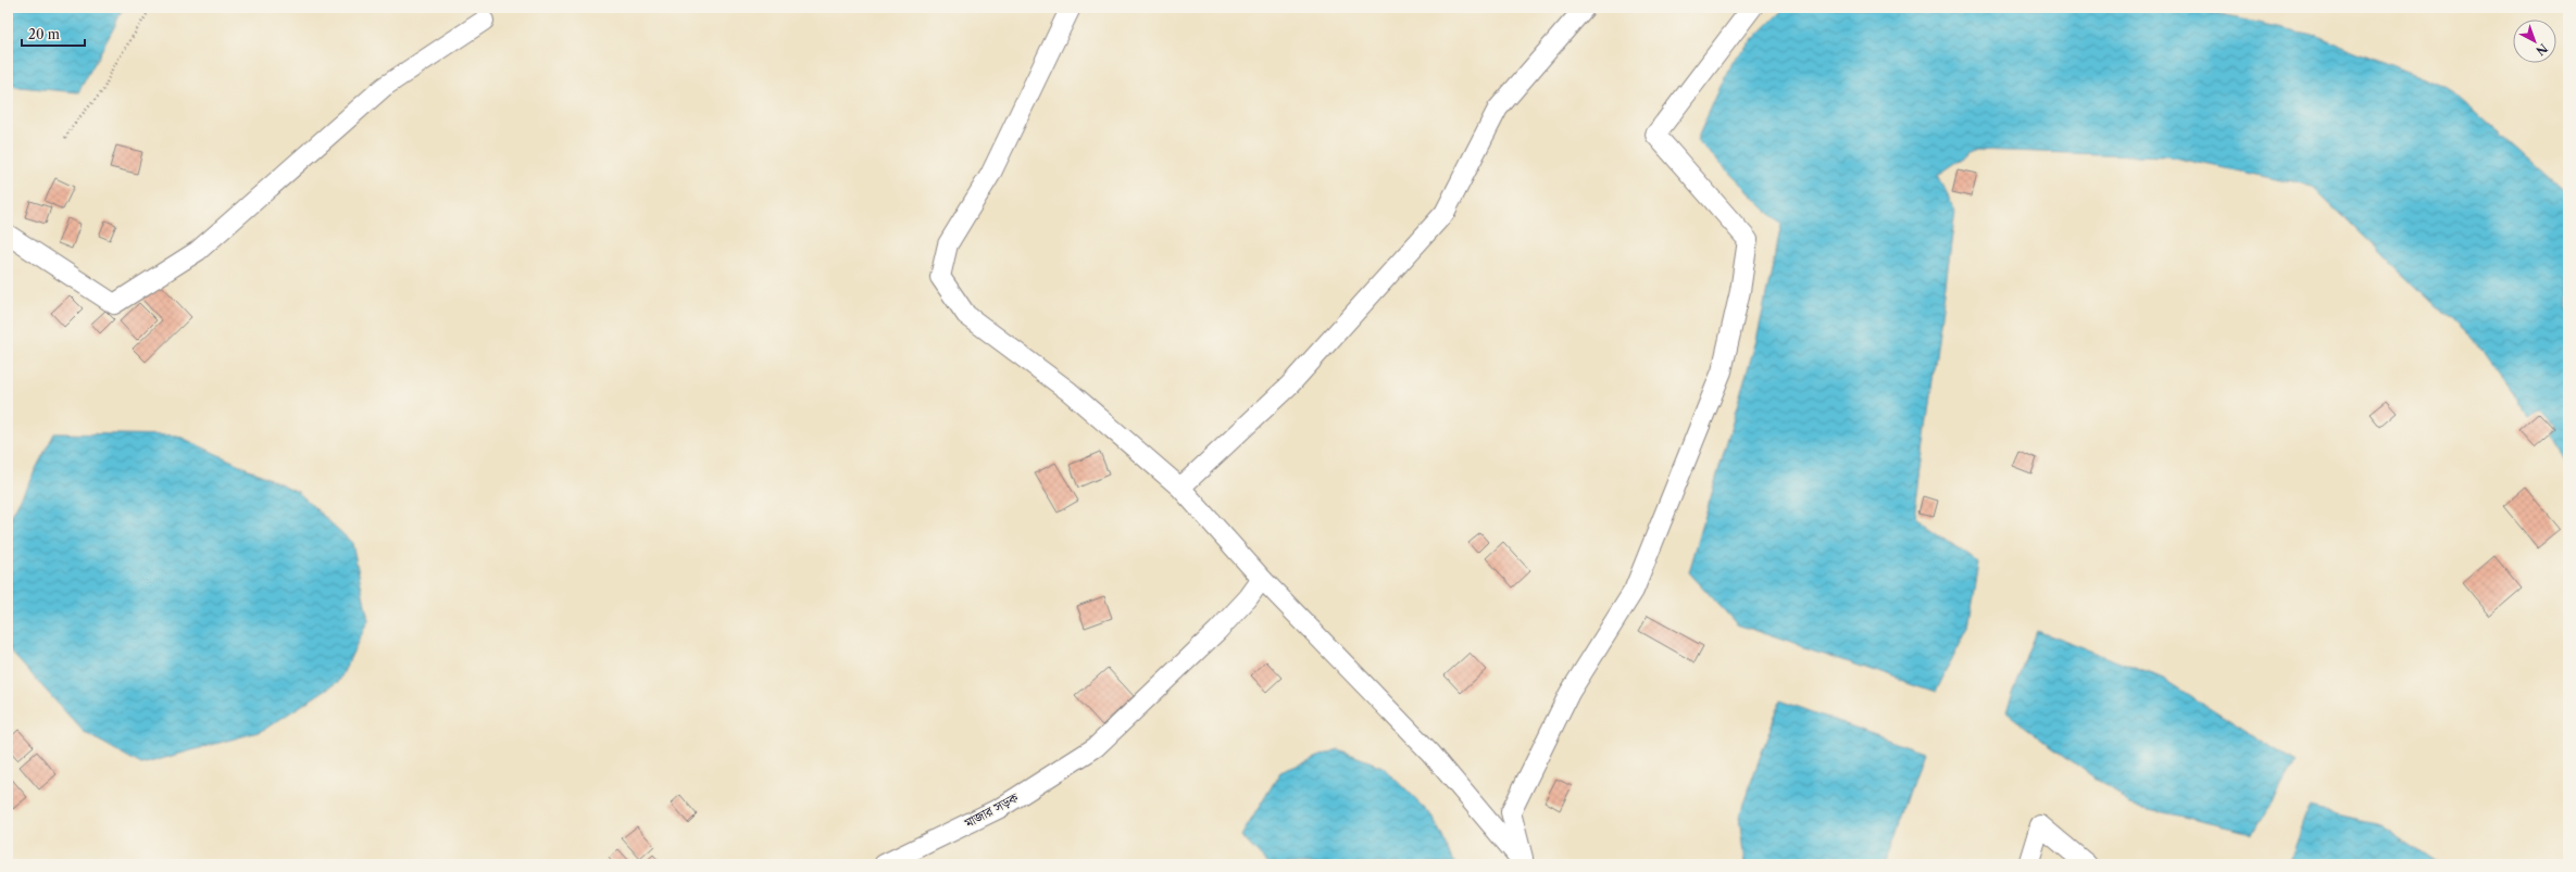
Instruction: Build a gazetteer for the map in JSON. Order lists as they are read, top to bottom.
{
  "streets": {
    "street": ["মাজার সড়ক"]
  },
  "scale_bar": "20 m",
  "north": "bottom right"
}
